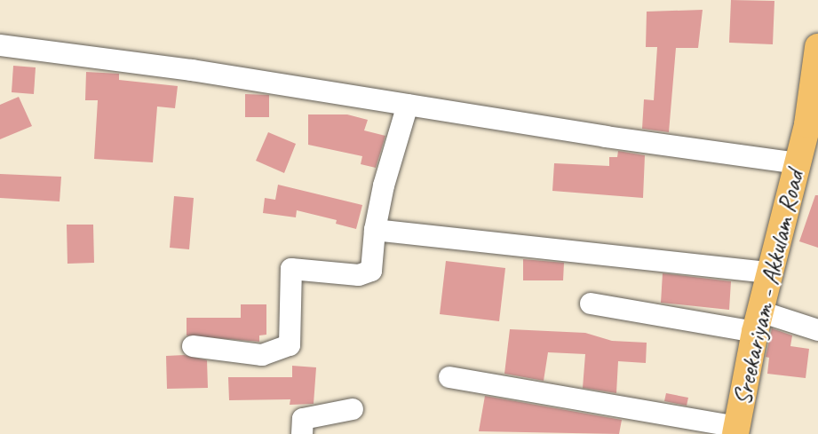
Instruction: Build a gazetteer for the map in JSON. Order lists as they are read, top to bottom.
{
  "streets": {
    "main road": ["Sreekariyam - Akkulam Road"]
  }
}
